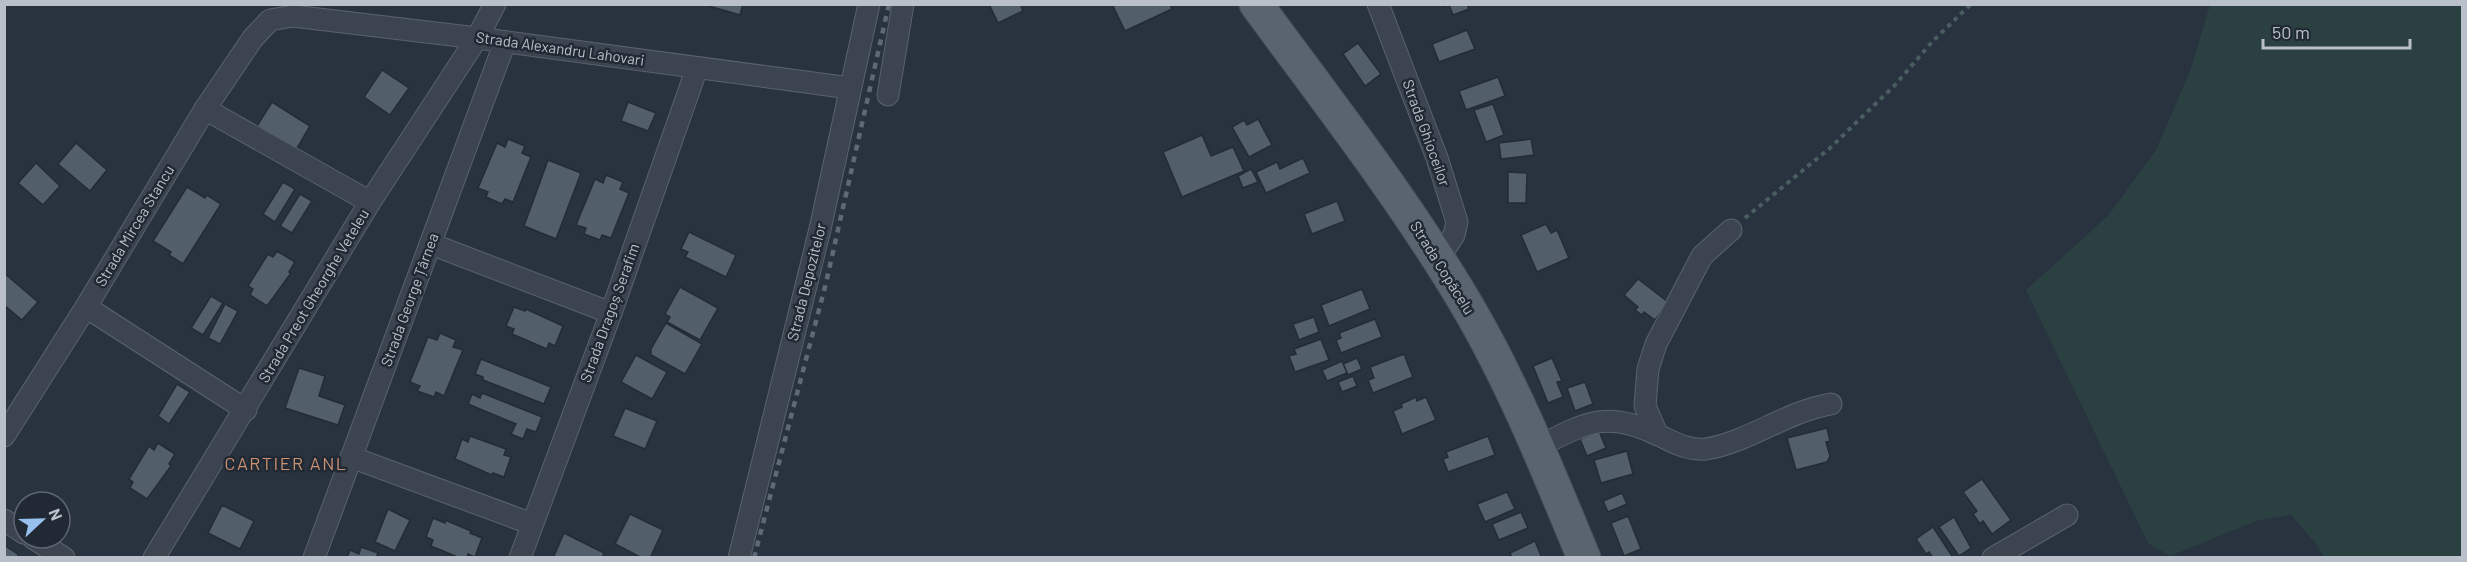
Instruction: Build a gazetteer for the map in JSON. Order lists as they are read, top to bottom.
{
  "streets": {
    "main road": ["Strada Copăcelu"],
    "street": [
      "Strada Alexandru Lahovari",
      "Strada Ghioceilor",
      "Strada Mircea Stancu",
      "Strada Depozitelor",
      "Strada Preot Gheorghe Veteleu",
      "Strada George Țârnea",
      "Strada Dragoș Serafim"
    ]
  },
  "crossings": [
    ["Strada Alexandru Lahovari", "Strada Mircea Stancu"],
    ["Strada Alexandru Lahovari", "Strada Depozitelor"],
    ["Strada Alexandru Lahovari", "Strada Preot Gheorghe Veteleu"],
    ["Strada Alexandru Lahovari", "Strada George Țârnea"],
    ["Strada Alexandru Lahovari", "Strada Dragoș Serafim"],
    ["Strada Ghioceilor", "Strada Copăcelu"]
  ],
  "districts": ["CARTIER ANL"],
  "scale_bar": "50 m",
  "north": "right"
}
